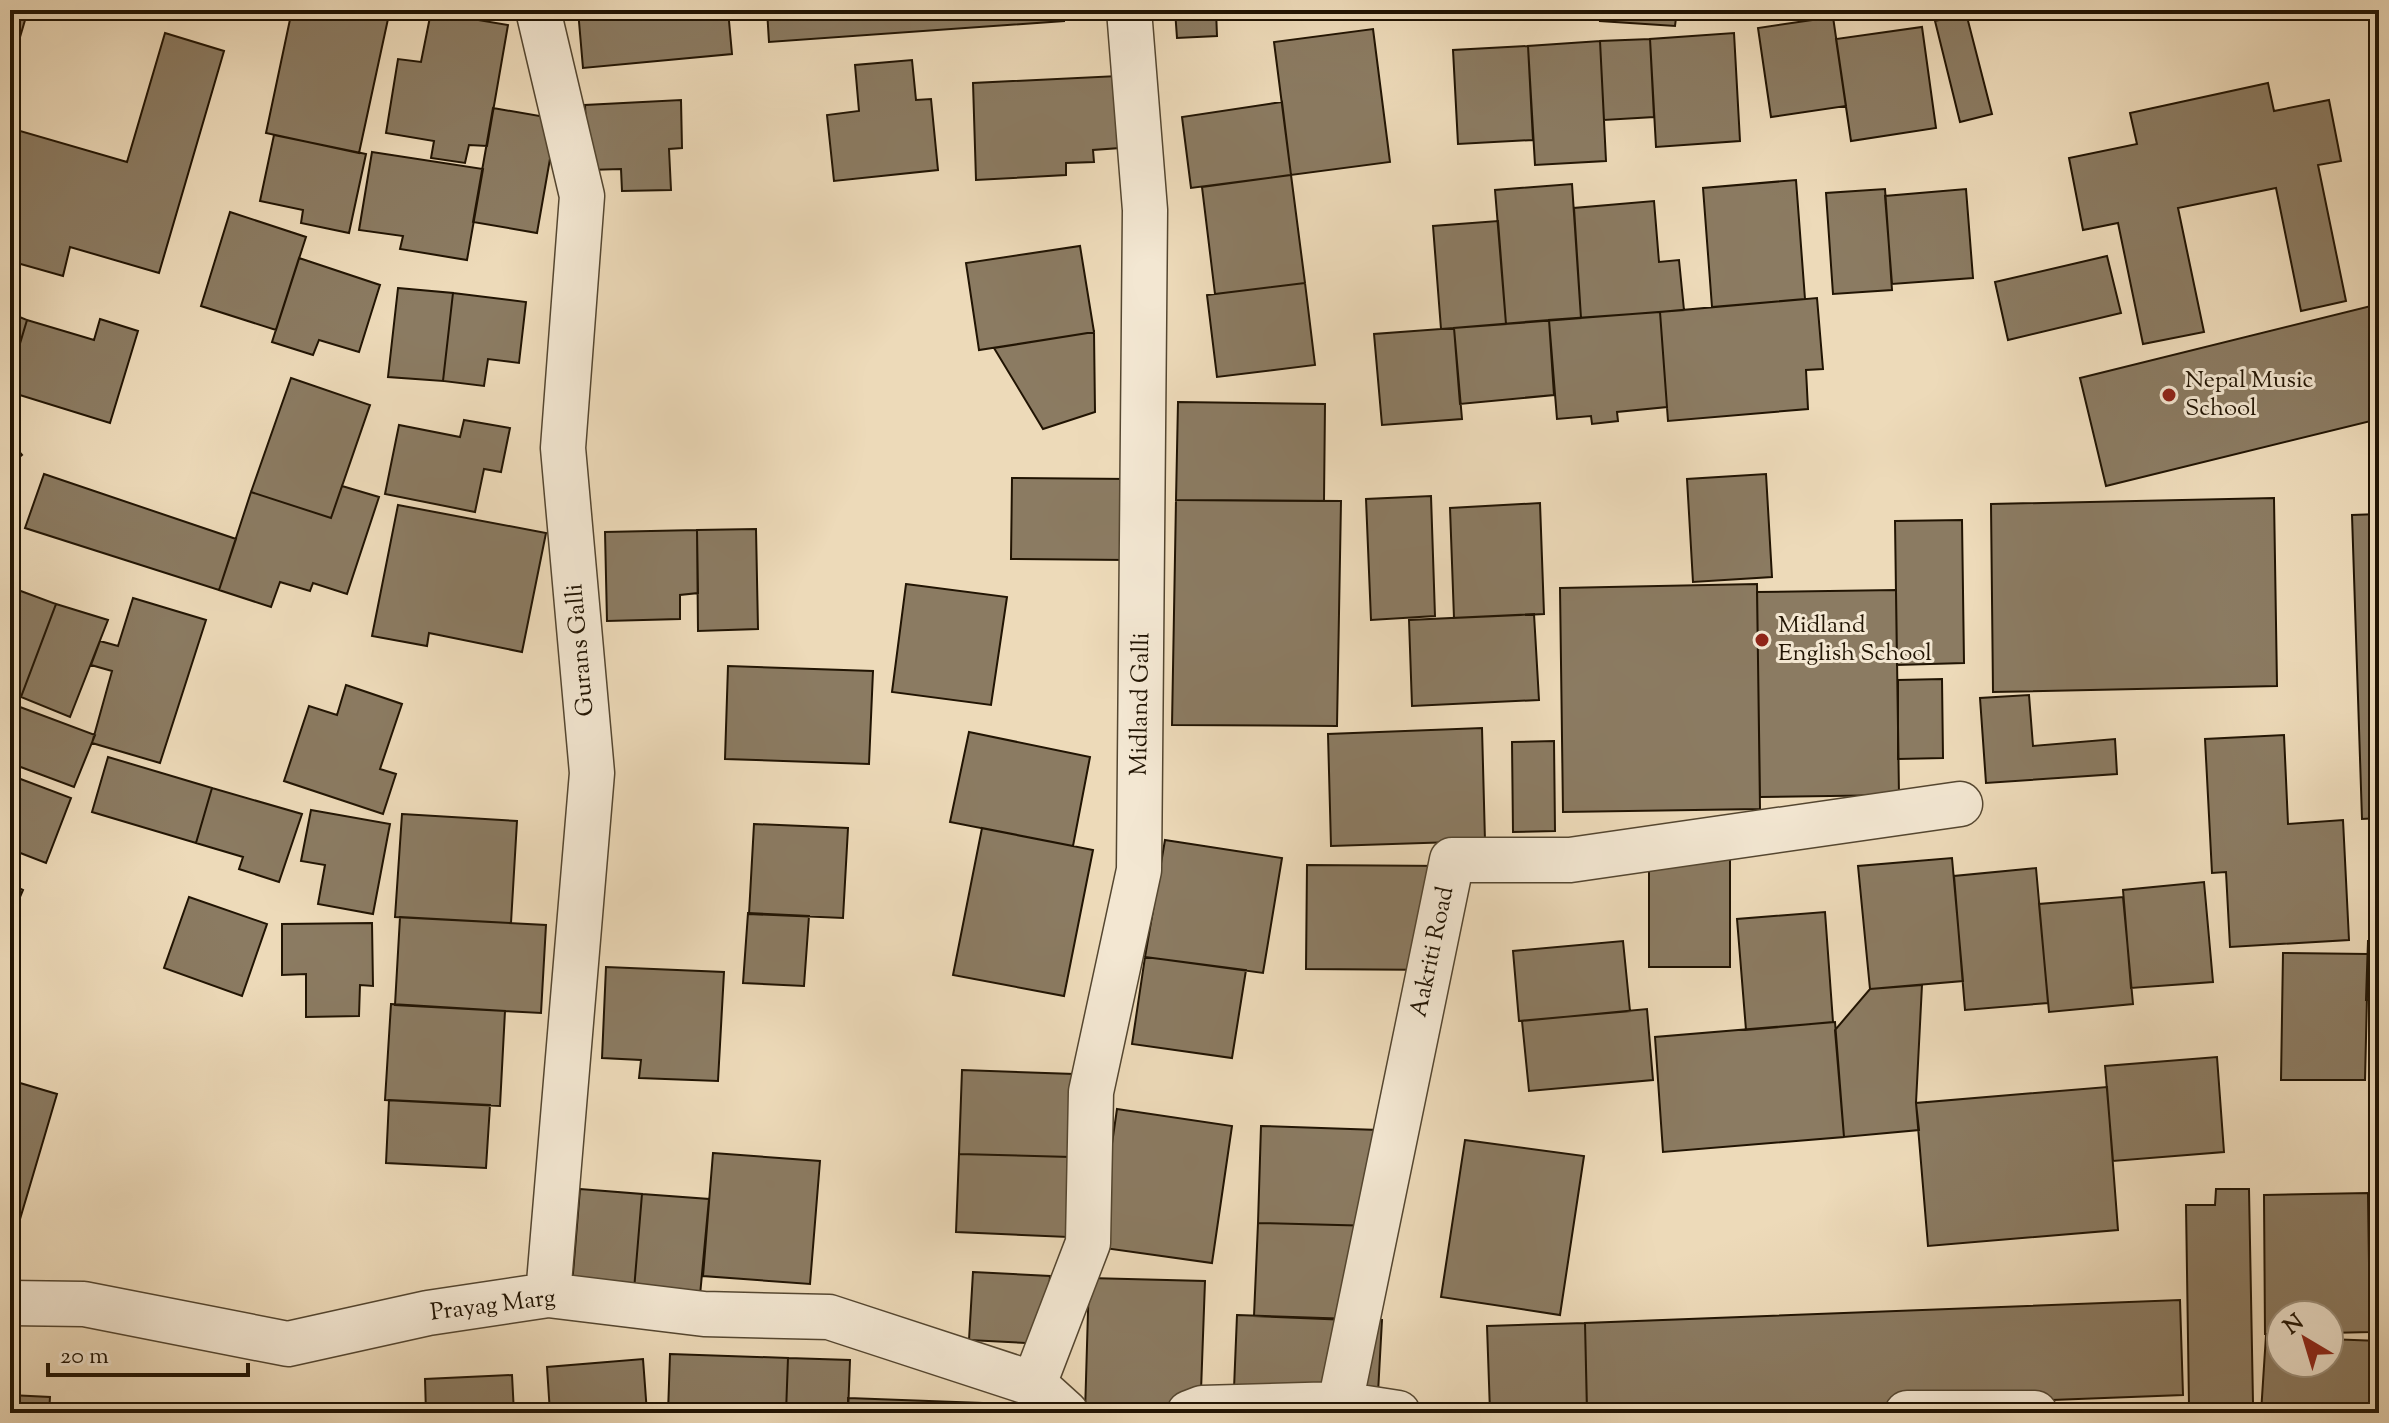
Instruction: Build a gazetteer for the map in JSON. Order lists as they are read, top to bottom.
{
  "streets": {
    "street": [
      "Gurans Galli",
      "Midland Galli",
      "Aakriti Road",
      "Prayag Marg"
    ]
  },
  "crossings": [
    ["Gurans Galli", "Prayag Marg"],
    ["Midland Galli", "Prayag Marg"]
  ],
  "places": ["Nepal Music School", "Midland English School"],
  "scale_bar": "20 m",
  "north": "top left"
}
